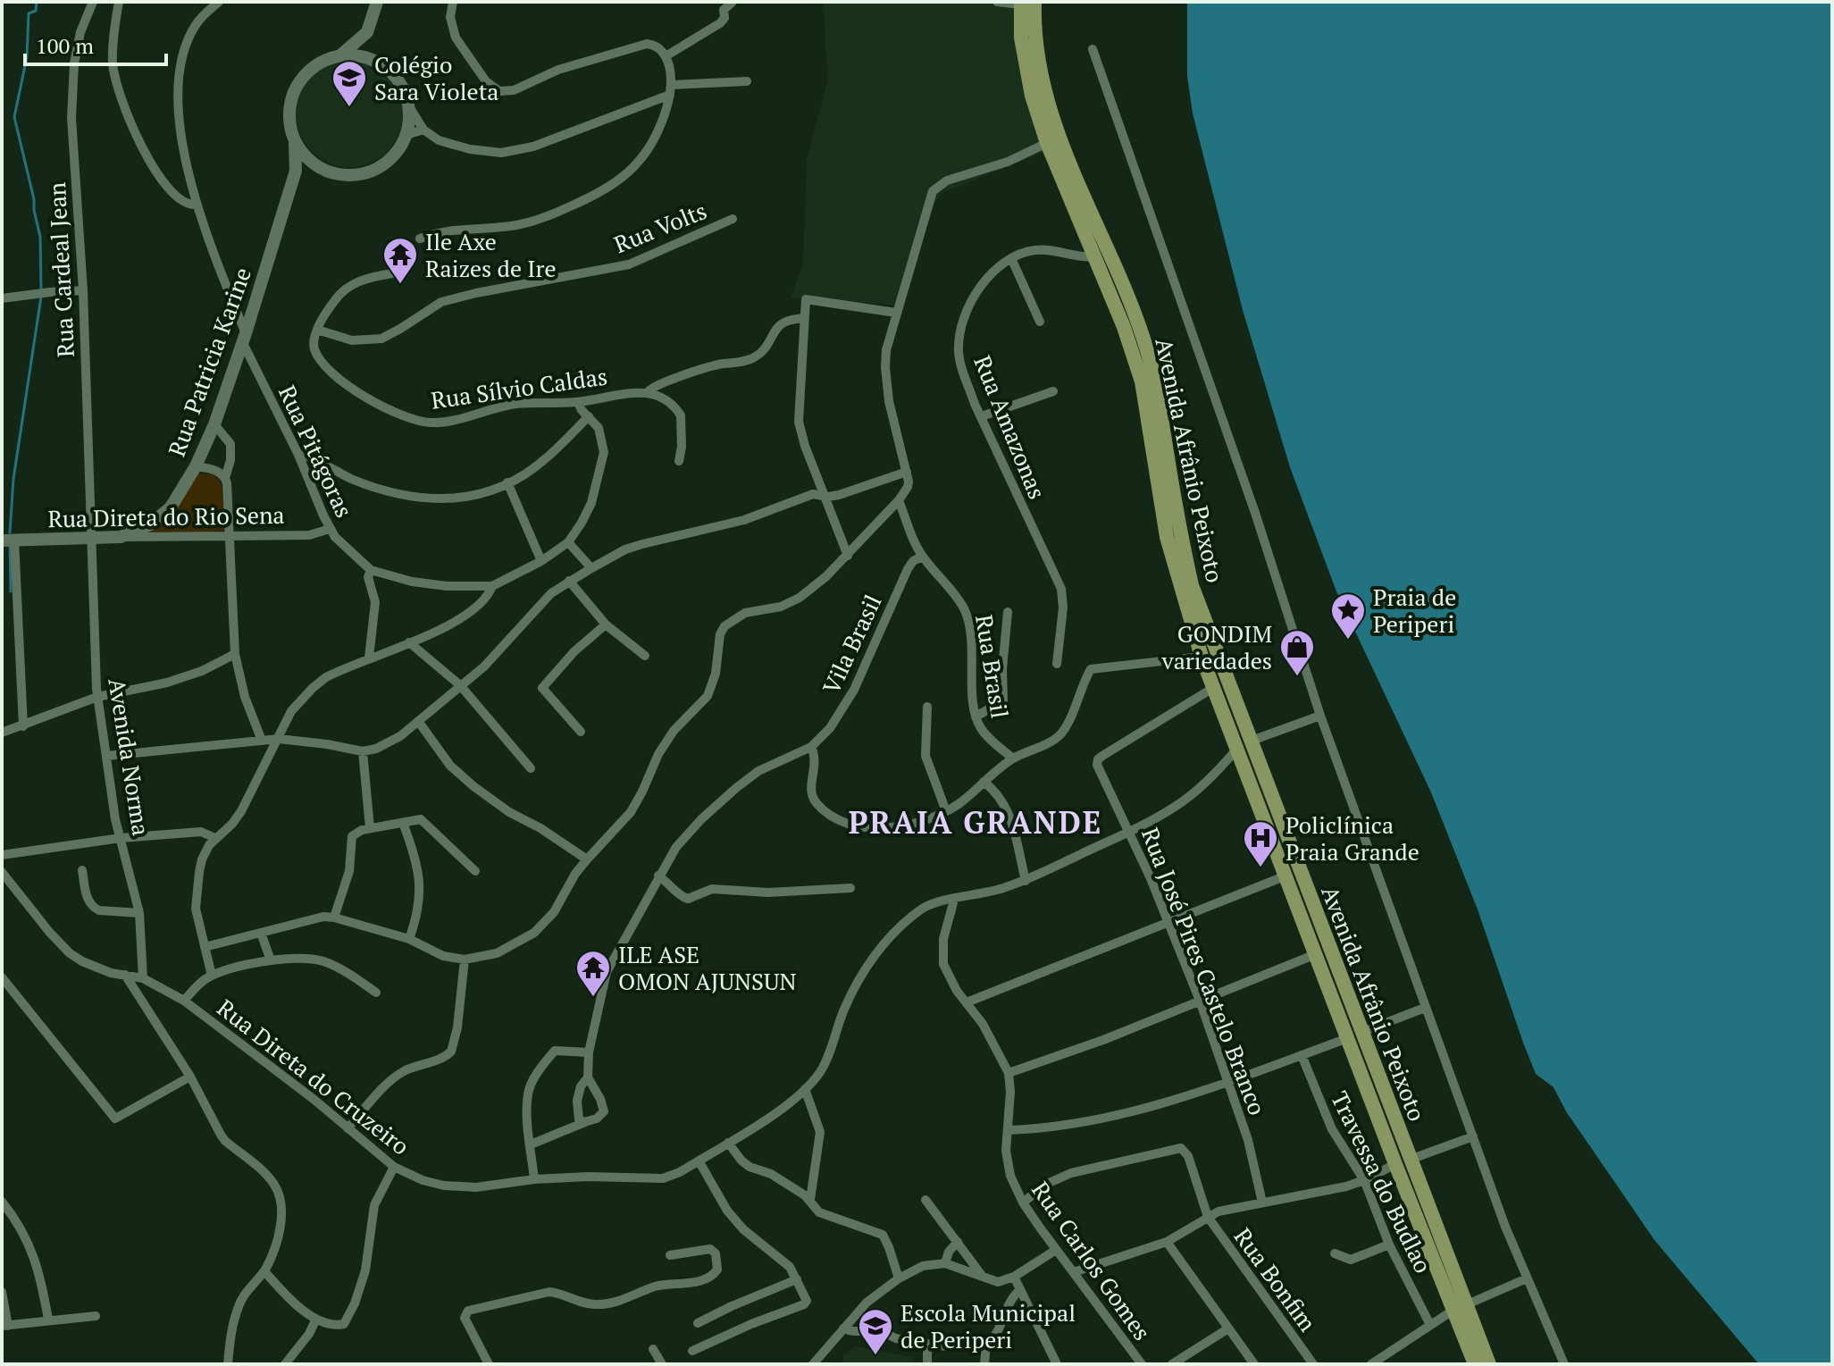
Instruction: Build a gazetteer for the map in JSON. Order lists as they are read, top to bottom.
{
  "streets": {
    "main road": ["Rua Patricia Karine", "Avenida Afrânio Peixoto", "Rua Direta do Rio Sena"],
    "street": [
      "Rua Volts",
      "Rua Cardeal Jean",
      "Rua Sílvio Caldas",
      "Rua Amazonas",
      "Rua Pitágoras",
      "Vila Brasil",
      "Rua Brasil",
      "Avenida Norma",
      "Rua José Pires Castelo Branco",
      "Rua Direta do Cruzeiro",
      "Travessa do Budlao",
      "Rua Carlos Gomes",
      "Rua Bonfim"
    ]
  },
  "crossings": [
    ["Rua Volts", "Rua Sílvio Caldas"],
    ["Rua Cardeal Jean", "Rua Direta do Rio Sena"],
    ["Rua Cardeal Jean", "Avenida Norma"],
    ["Rua Patricia Karine", "Rua Pitágoras"],
    ["Rua Patricia Karine", "Rua Direta do Rio Sena"],
    ["Rua Sílvio Caldas", "Rua Pitágoras"],
    ["Rua Pitágoras", "Rua Direta do Rio Sena"],
    ["Avenida Afrânio Peixoto", "Rua José Pires Castelo Branco"],
    ["Avenida Afrânio Peixoto", "Rua Direta do Cruzeiro"],
    ["Rua Direta do Rio Sena", "Avenida Norma"],
    ["Vila Brasil", "Rua Brasil"],
    ["Avenida Norma", "Rua Direta do Cruzeiro"],
    ["Rua José Pires Castelo Branco", "Rua Direta do Cruzeiro"],
    ["Rua Direta do Cruzeiro", "Rua Carlos Gomes"],
    ["Rua Carlos Gomes", "Rua Bonfim"]
  ],
  "districts": ["PRAIA GRANDE"],
  "places": {
    "school or university": ["Colégio Sara Violeta", "Escola Municipal de Periperi"],
    "temple": ["Ile Axe Raizes de Ire", "ILE ASE OMON AJUNSUN"],
    "place": ["Praia de Periperi"],
    "shop": ["GONDIM variedades"],
    "hospital": ["Policlínica Praia Grande"]
  },
  "scale_bar": "100 m"
}
